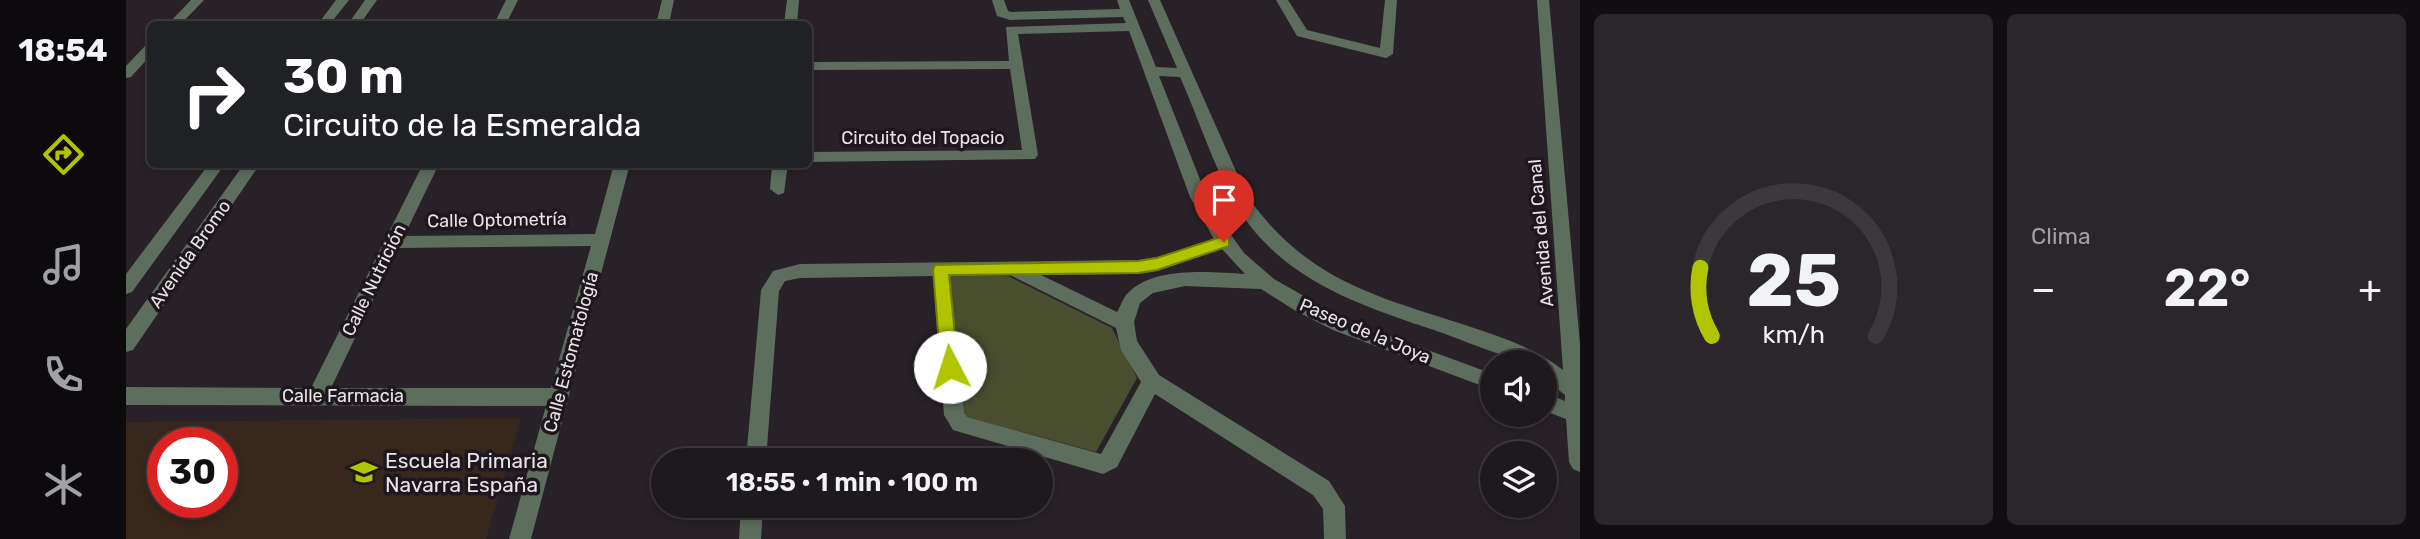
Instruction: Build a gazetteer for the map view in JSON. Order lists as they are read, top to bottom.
{
  "streets": {
    "street": [
      "Circuito del Topacio",
      "Calle Optometría",
      "Avenida del Canal",
      "Avenida Bromo",
      "Calle Nutrición",
      "Paseo de la Joya",
      "Calle Estomatología",
      "Calle Farmacia"
    ]
  },
  "crossings": [
    ["Circuito del Topacio", "Paseo de la Joya"],
    ["Calle Optometría", "Calle Nutrición"],
    ["Calle Optometría", "Calle Estomatología"],
    ["Calle Nutrición", "Calle Farmacia"],
    ["Calle Estomatología", "Calle Farmacia"]
  ],
  "places": {
    "school or university": ["Escuela Primaria Navarra España"]
  },
  "page": {
    "tabs": "18:54",
    "tile": "Clima",
    "turn": ["30 m", "Circuito de la Esmeralda"],
    "heat": ["−", "22°", "+"],
    "limit": "30",
    "trip": "18:55 · 1 min · 100 m",
    "gauge": ["25", "km/h"]
  }
}
